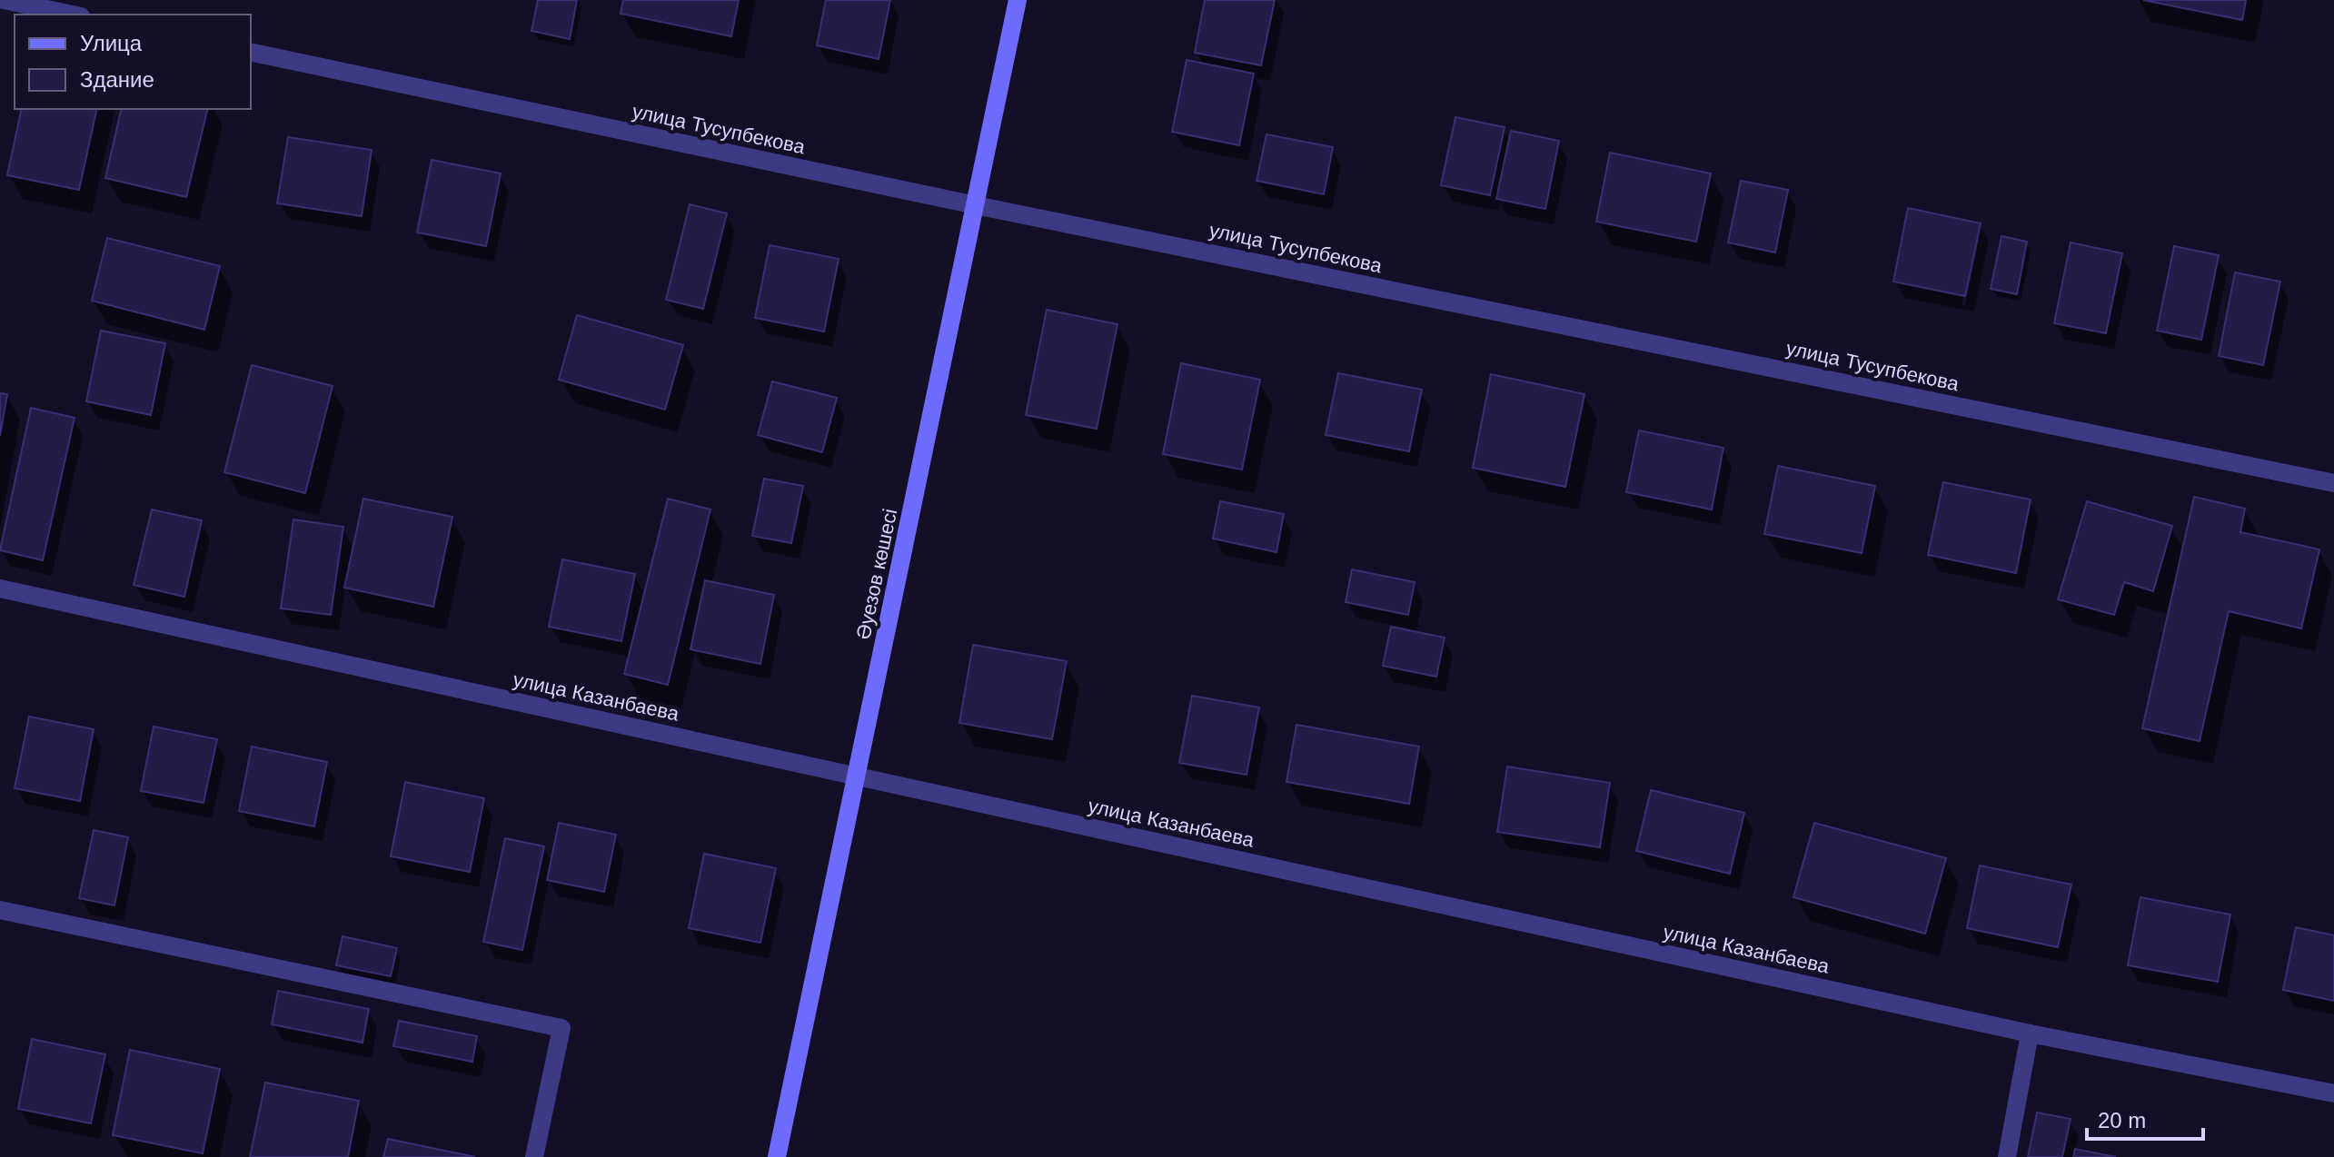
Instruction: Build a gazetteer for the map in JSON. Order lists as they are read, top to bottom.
{
  "streets": {
    "main road": ["Әуезов көшесі"],
    "street": ["улица Тусупбекова", "улица Казанбаева"]
  },
  "crossings": [
    ["улица Тусупбекова", "Әуезов көшесі"],
    ["Әуезов көшесі", "улица Казанбаева"]
  ],
  "legend": ["Улица", "Здание"],
  "scale_bar": "20 m"
}
